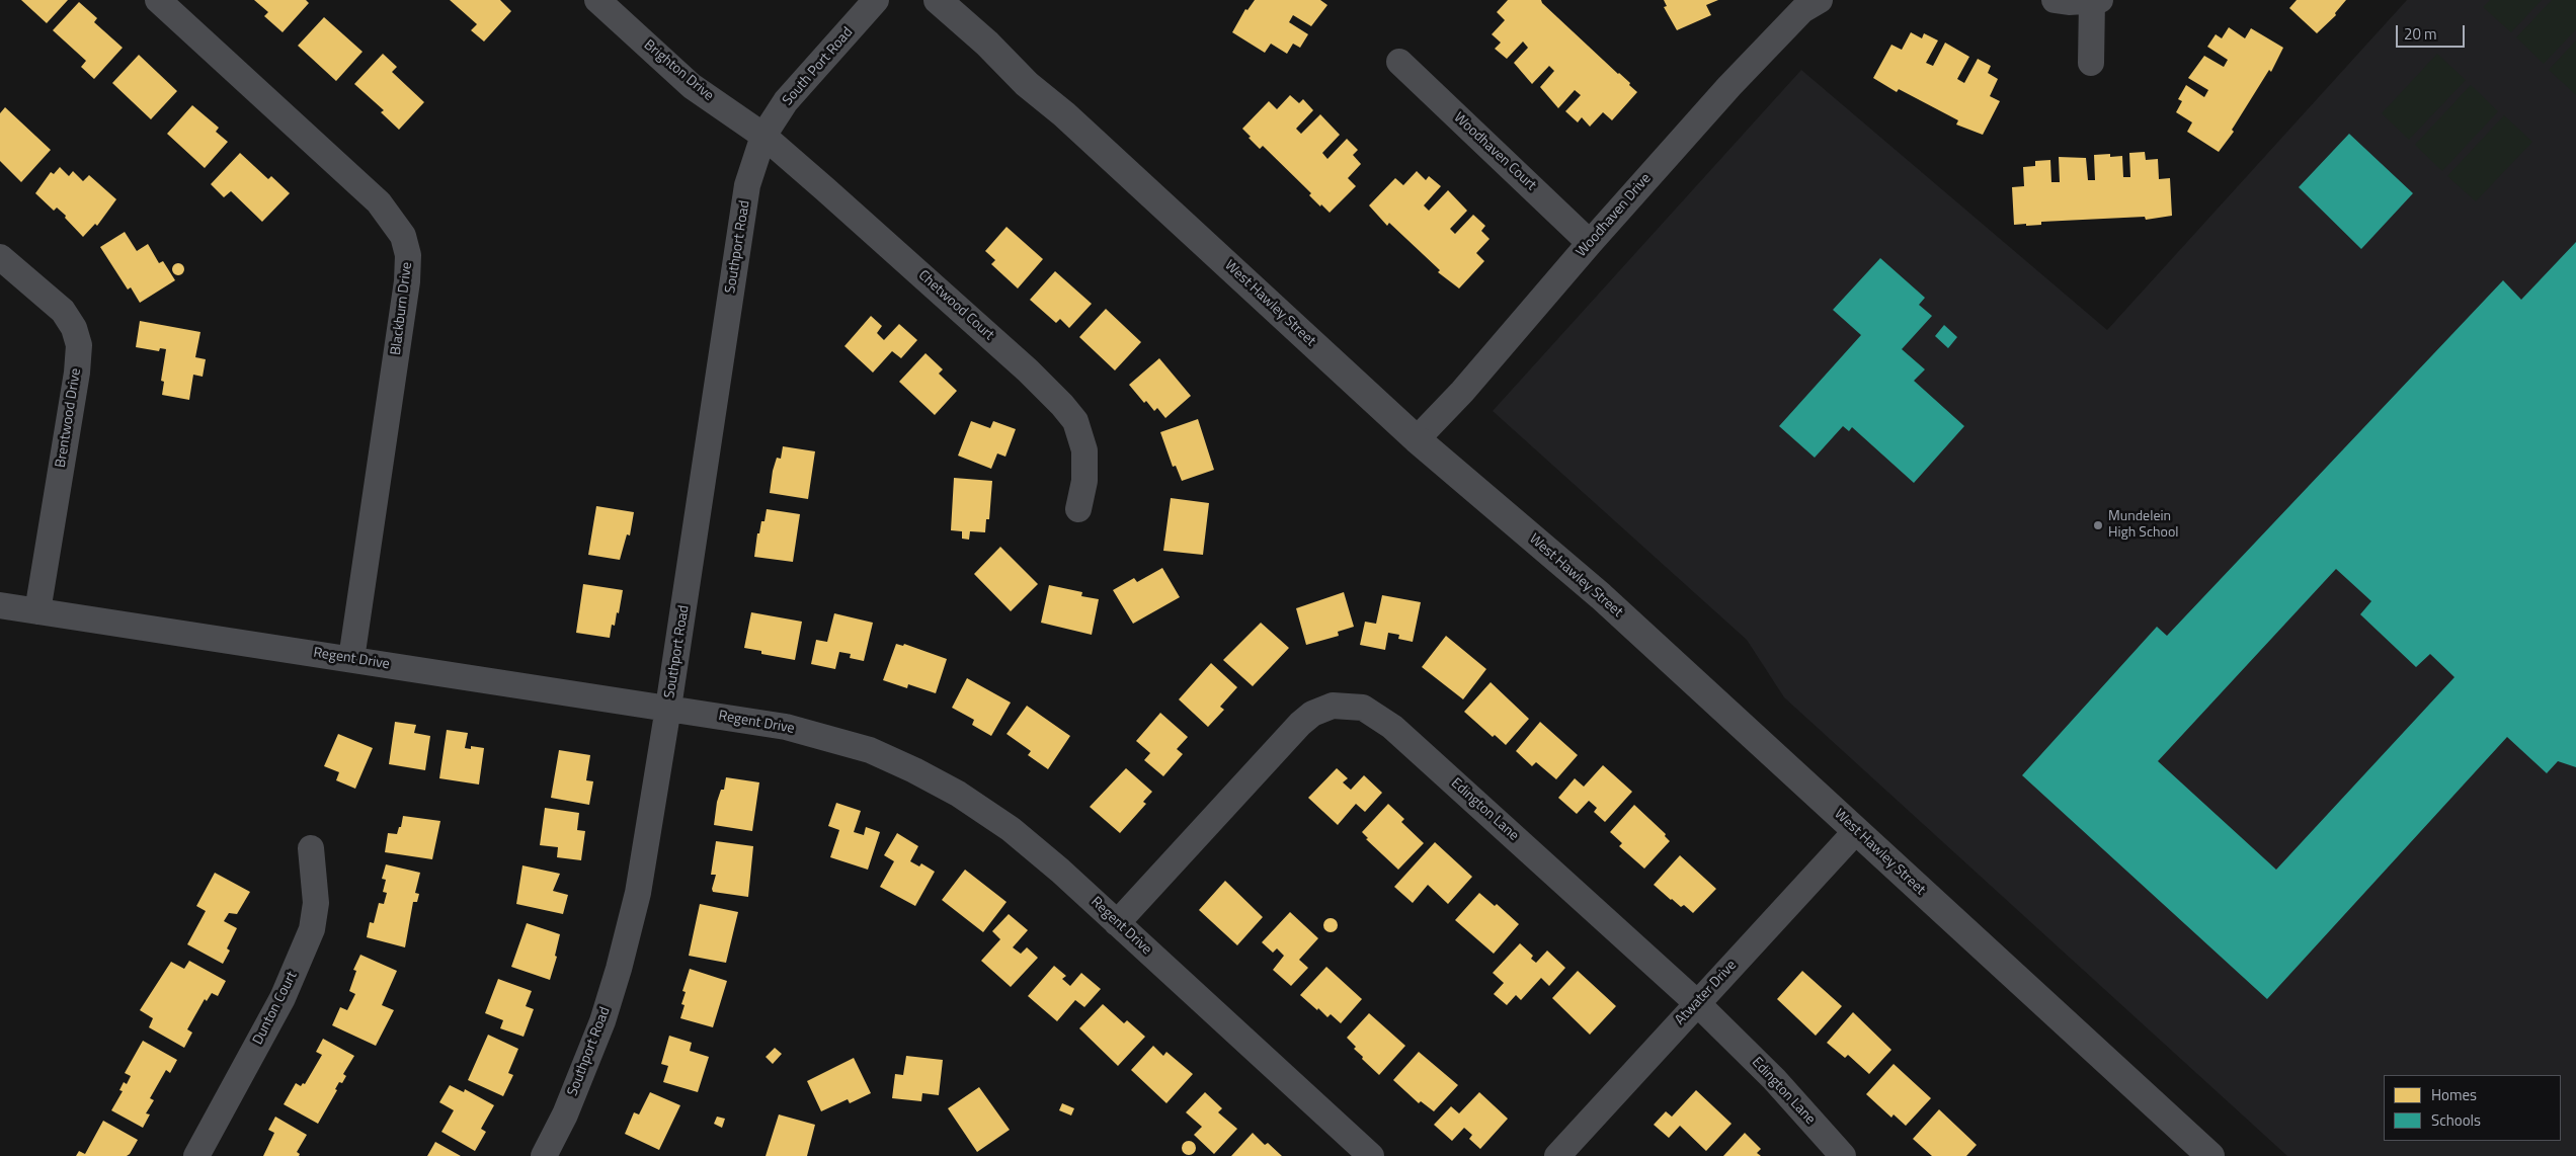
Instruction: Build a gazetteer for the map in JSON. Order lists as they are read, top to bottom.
{
  "streets": {
    "street": [
      "South Port Road",
      "Brighton Drive",
      "Woodhaven Court",
      "Woodhaven Drive",
      "Southport Road",
      "West Hawley Street",
      "Chetwood Court",
      "Blackburn Drive",
      "Brentwood Drive",
      "Regent Drive",
      "Edington Lane",
      "Atwater Drive",
      "Dunton Court"
    ]
  },
  "crossings": [
    ["South Port Road", "Brighton Drive"],
    ["South Port Road", "Southport Road"],
    ["South Port Road", "Chetwood Court"],
    ["Brighton Drive", "Southport Road"],
    ["Brighton Drive", "Chetwood Court"],
    ["Woodhaven Court", "Woodhaven Drive"],
    ["Woodhaven Drive", "West Hawley Street"],
    ["Southport Road", "Chetwood Court"],
    ["Southport Road", "Regent Drive"],
    ["West Hawley Street", "Atwater Drive"],
    ["Blackburn Drive", "Regent Drive"],
    ["Brentwood Drive", "Regent Drive"],
    ["Regent Drive", "Edington Lane"],
    ["Edington Lane", "Atwater Drive"]
  ],
  "places": ["Mundelein High School"],
  "legend": ["Homes", "Schools"],
  "scale_bar": "20 m"
}
